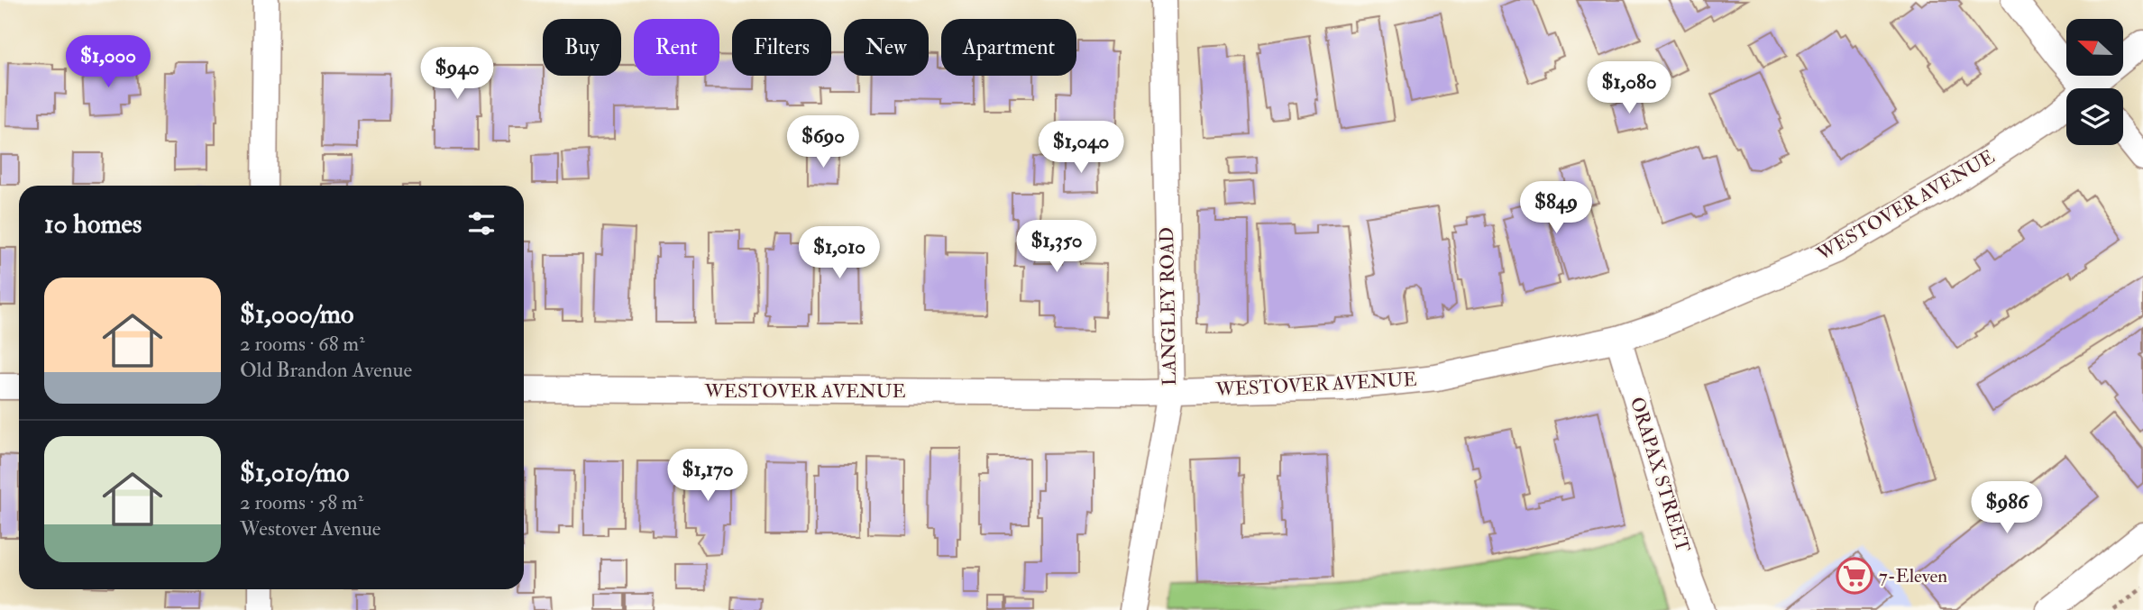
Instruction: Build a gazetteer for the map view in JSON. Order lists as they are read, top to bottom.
{
  "streets": {
    "street": ["WESTOVER AVENUE", "LANGLEY ROAD", "ORAPAX STREET"]
  },
  "crossings": [
    ["WESTOVER AVENUE", "LANGLEY ROAD"],
    ["WESTOVER AVENUE", "ORAPAX STREET"]
  ],
  "places": {
    "supermarket": ["7-Eleven"]
  },
  "north": "left",
  "page": {
    "chip": [
      "Buy",
      "Rent",
      "Filters",
      "New",
      "Apartment"
    ],
    "price": [
      "$1,000",
      "$940",
      "$1,080",
      "$690",
      "$1,040",
      "$849",
      "$1,350",
      "$1,010",
      "$1,170",
      "$986"
    ],
    "heading": "10 homes",
    "list": [
      {
        "name": "$1,000/mo",
        "note": "2 rooms · 68 m² · Old Brandon Avenue"
      },
      {
        "name": "$1,010/mo",
        "note": "2 rooms · 58 m² · Westover Avenue"
      }
    ]
  }
}
